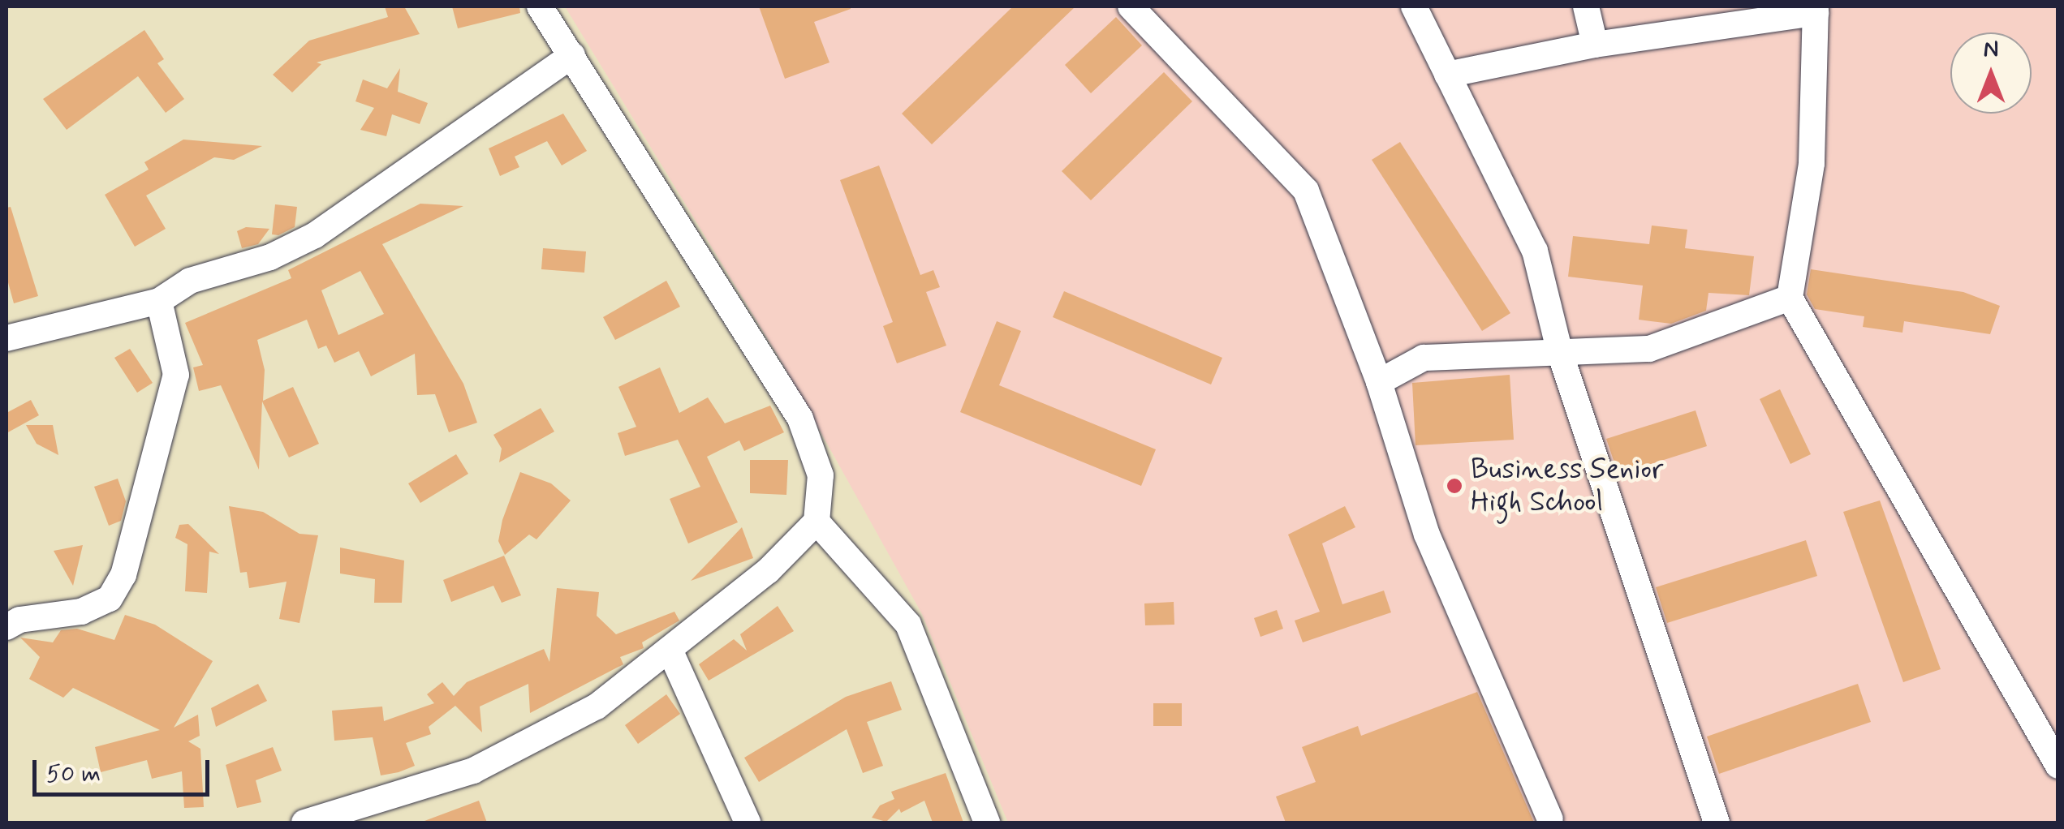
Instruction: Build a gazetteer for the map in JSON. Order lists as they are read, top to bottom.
{
  "places": ["Business Senior High School"],
  "scale_bar": "50 m",
  "north": "top"
}
